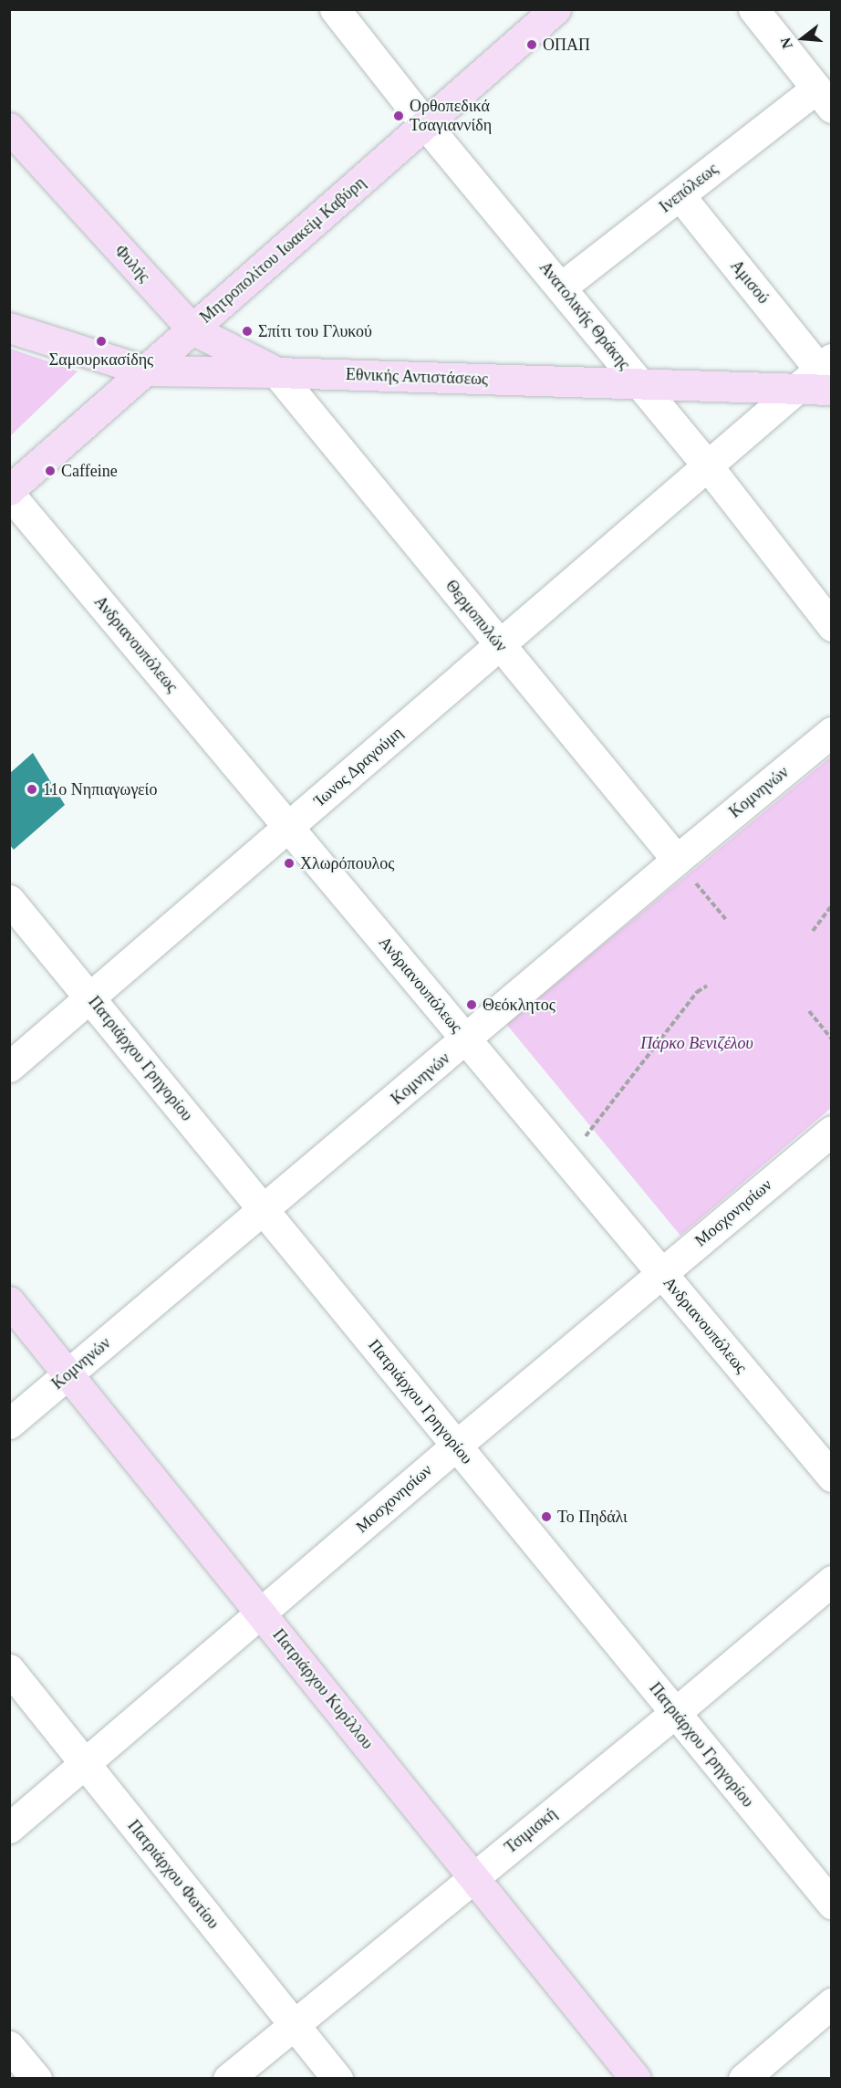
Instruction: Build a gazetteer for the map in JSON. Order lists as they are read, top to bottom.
{
  "streets": {
    "street": [
      "Ινεπόλεως",
      "Μητροπολίτου Ιωακείμ Καβύρη",
      "Φυλής",
      "Αμισού",
      "Ανατολικής Θράκης",
      "Εθνικής Αντιστάσεως",
      "Θερμοπυλών",
      "Ανδριανουπόλεως",
      "Ίωνος Δραγούμη",
      "Κομνηνών",
      "Πατριάρχου Γρηγορίου",
      "Μοσχονησίων",
      "Πατριάρχου Κυρίλλου",
      "Τσιμισκή",
      "Πατριάρχου Φωτίου"
    ]
  },
  "crossings": [
    ["Ινεπόλεως", "Αμισού"],
    ["Ινεπόλεως", "Ανατολικής Θράκης"],
    ["Μητροπολίτου Ιωακείμ Καβύρη", "Φυλής"],
    ["Μητροπολίτου Ιωακείμ Καβύρη", "Ανατολικής Θράκης"],
    ["Μητροπολίτου Ιωακείμ Καβύρη", "Εθνικής Αντιστάσεως"],
    ["Μητροπολίτου Ιωακείμ Καβύρη", "Ανδριανουπόλεως"],
    ["Φυλής", "Εθνικής Αντιστάσεως"],
    ["Φυλής", "Θερμοπυλών"],
    ["Αμισού", "Εθνικής Αντιστάσεως"],
    ["Αμισού", "Ίωνος Δραγούμη"],
    ["Ανατολικής Θράκης", "Εθνικής Αντιστάσεως"],
    ["Ανατολικής Θράκης", "Ίωνος Δραγούμη"],
    ["Εθνικής Αντιστάσεως", "Θερμοπυλών"],
    ["Εθνικής Αντιστάσεως", "Ίωνος Δραγούμη"],
    ["Θερμοπυλών", "Ίωνος Δραγούμη"],
    ["Θερμοπυλών", "Κομνηνών"],
    ["Ανδριανουπόλεως", "Ίωνος Δραγούμη"],
    ["Ανδριανουπόλεως", "Κομνηνών"],
    ["Ανδριανουπόλεως", "Μοσχονησίων"],
    ["Ίωνος Δραγούμη", "Πατριάρχου Γρηγορίου"],
    ["Κομνηνών", "Πατριάρχου Γρηγορίου"],
    ["Κομνηνών", "Πατριάρχου Κυρίλλου"],
    ["Πατριάρχου Γρηγορίου", "Μοσχονησίων"],
    ["Πατριάρχου Γρηγορίου", "Τσιμισκή"],
    ["Μοσχονησίων", "Πατριάρχου Κυρίλλου"],
    ["Μοσχονησίων", "Πατριάρχου Φωτίου"],
    ["Πατριάρχου Κυρίλλου", "Τσιμισκή"],
    ["Τσιμισκή", "Πατριάρχου Φωτίου"]
  ],
  "parks": ["Πάρκο Βενιζέλου"],
  "places": [
    "ΟΠΑΠ",
    "Ορθοπεδικά Τσαγιαννίδη",
    "Σπίτι του Γλυκού",
    "Σαμουρκασίδης",
    "Caffeine",
    "11ο Νηπιαγωγείο",
    "Χλωρόπουλος",
    "Θεόκλητος",
    "Το Πηδάλι"
  ],
  "north": "left"
}
